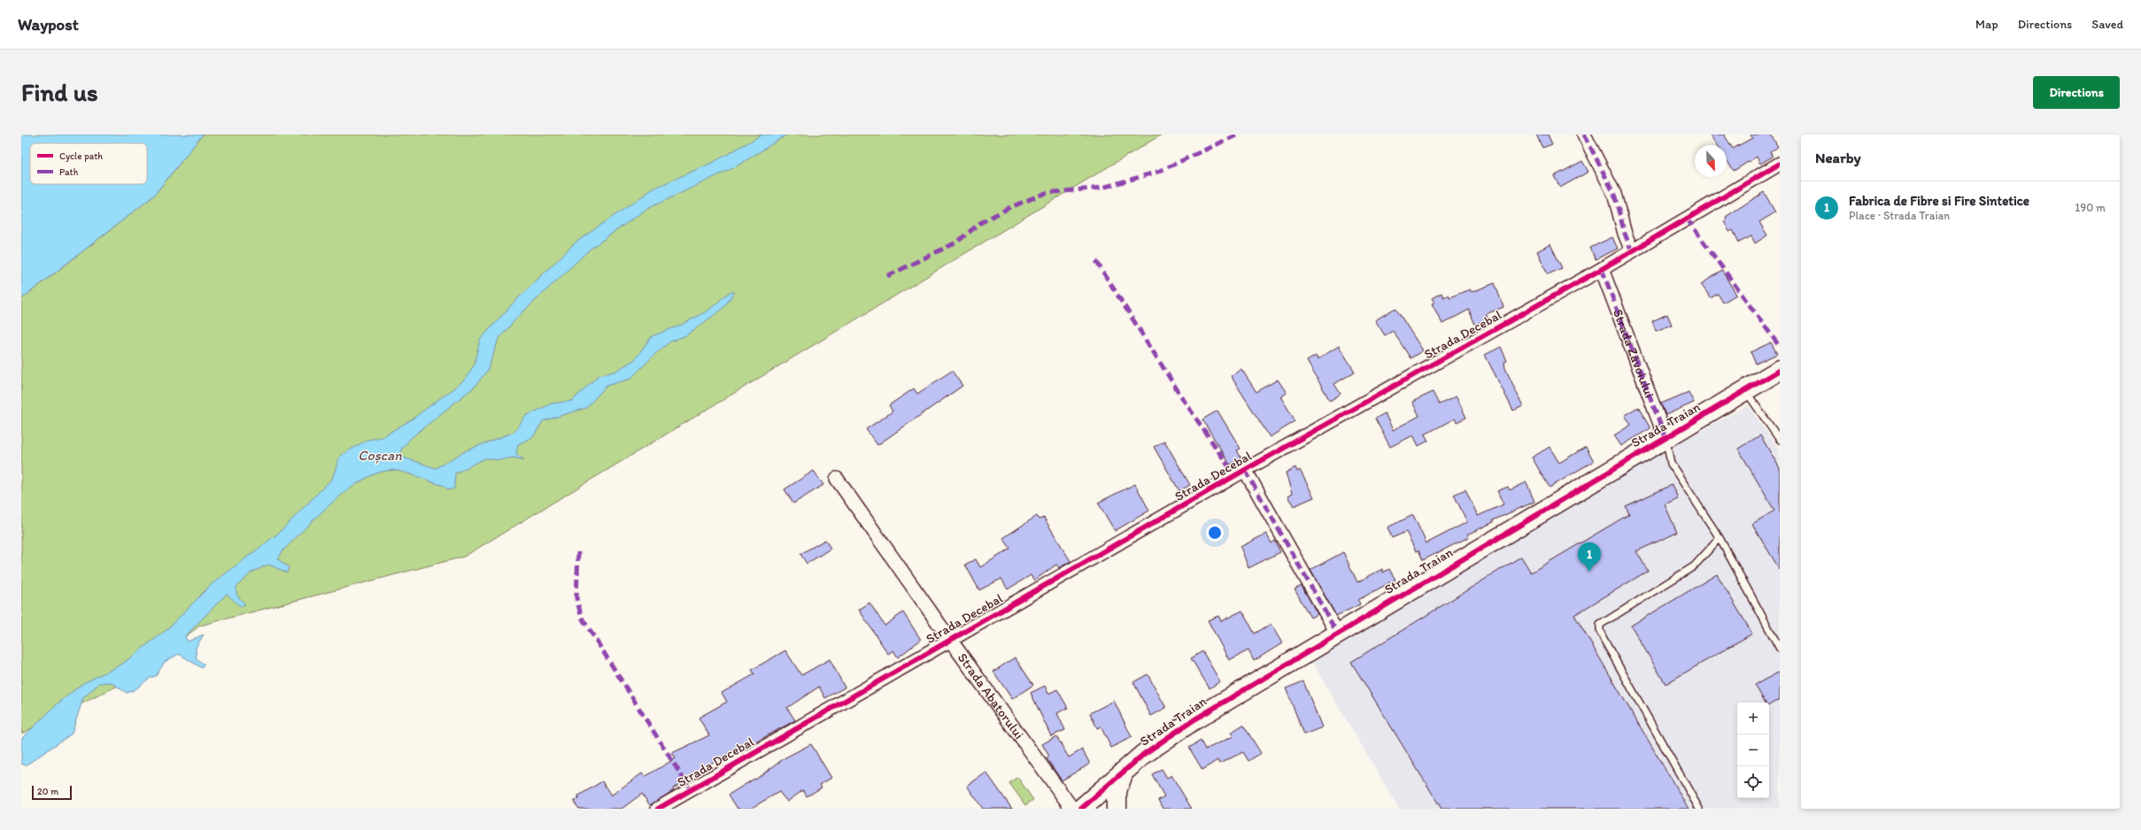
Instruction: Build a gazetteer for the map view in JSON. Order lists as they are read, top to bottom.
{
  "streets": {
    "main road": ["Strada Traian"],
    "street": ["Strada Decebal", "Strada Zăvoiului", "Strada Abatorului"]
  },
  "crossings": [
    ["Strada Decebal", "Strada Zăvoiului"],
    ["Strada Decebal", "Strada Abatorului"],
    ["Strada Zăvoiului", "Strada Traian"]
  ],
  "water": ["Coșcan"],
  "legend": ["Cycle path", "Path"],
  "scale_bar": "20 m",
  "north": "bottom",
  "page": {
    "header": "Waypost",
    "nav": ["Map", "Directions", "Saved"],
    "buttons": "Directions",
    "title": "Find us",
    "heading": "Nearby",
    "list": [
      {
        "mark": "1",
        "name": "Fabrica de Fibre si Fire Sintetice",
        "note": "Place · Strada Traian",
        "value": "190 m"
      }
    ],
    "pins": "1",
    "map_buttons": ["+", "−"],
    "scale": "20 m"
  }
}
